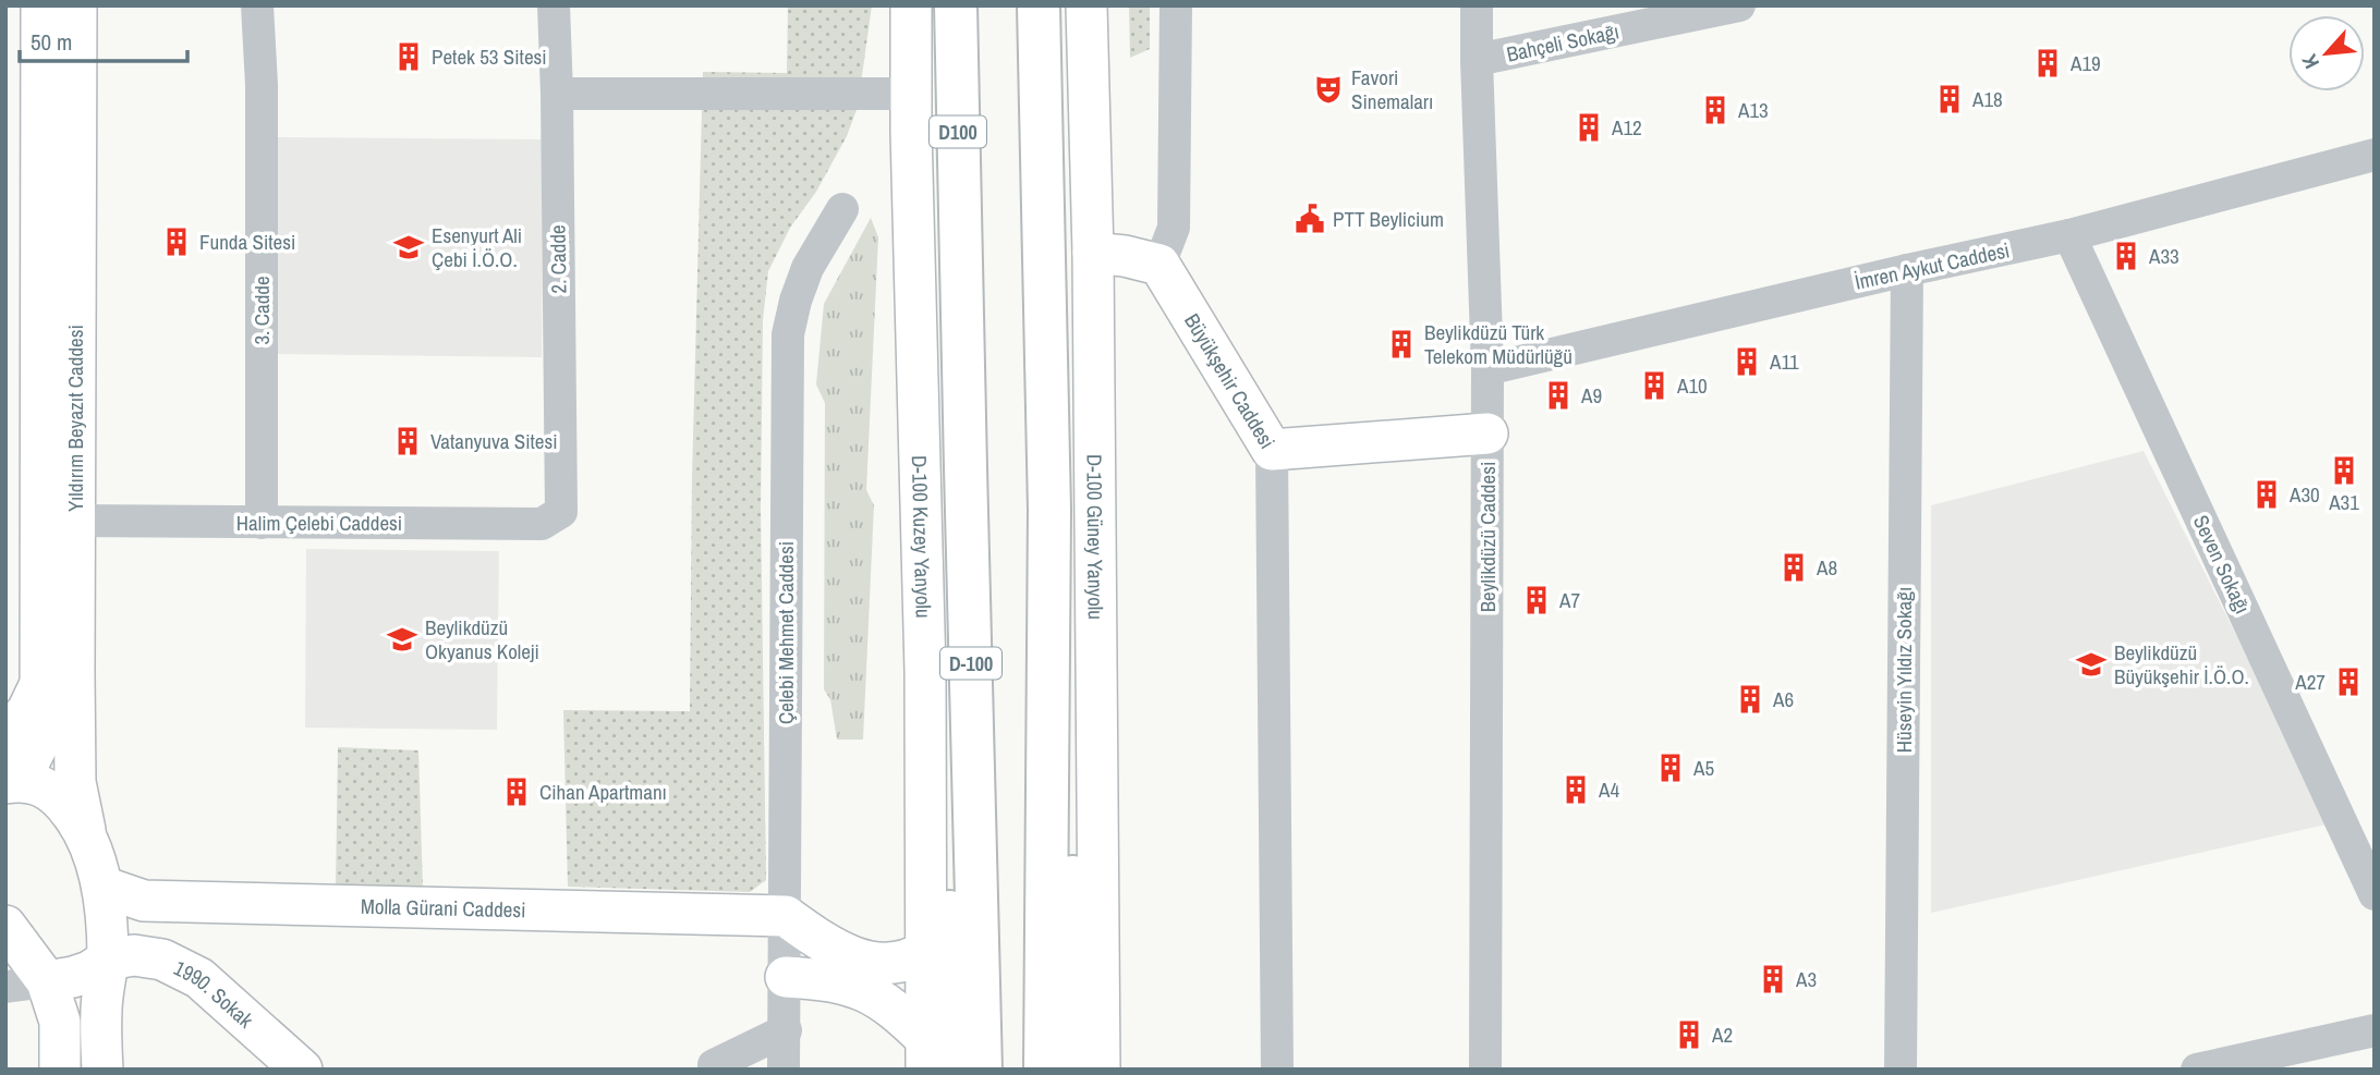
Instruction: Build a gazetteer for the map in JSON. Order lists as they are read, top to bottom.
{
  "streets": {
    "highway": ["D100", "D-100"],
    "main road": [
      "Büyükşehir Caddesi",
      "Yıldırım Beyazıt Caddesi",
      "D-100 Kuzey Yanyolu",
      "D-100 Güney Yanyolu",
      "Molla Gürani Caddesi",
      "1990. Sokak"
    ],
    "street": [
      "Bahçeli Sokağı",
      "2. Cadde",
      "İmren Aykut Caddesi",
      "3. Cadde",
      "Halim Çelebi Caddesi",
      "Beylikdüzü Caddesi",
      "Seven Sokağı",
      "Çelebi Mehmet Caddesi",
      "Hüseyin Yıldız Sokağı"
    ]
  },
  "crossings": [
    ["Bahçeli Sokağı", "Beylikdüzü Caddesi"],
    ["D100", "D-100"],
    ["2. Cadde", "Halim Çelebi Caddesi"],
    ["İmren Aykut Caddesi", "Beylikdüzü Caddesi"],
    ["İmren Aykut Caddesi", "Seven Sokağı"],
    ["İmren Aykut Caddesi", "Hüseyin Yıldız Sokağı"],
    ["3. Cadde", "Halim Çelebi Caddesi"],
    ["Büyükşehir Caddesi", "Beylikdüzü Caddesi"],
    ["Yıldırım Beyazıt Caddesi", "Halim Çelebi Caddesi"],
    ["Yıldırım Beyazıt Caddesi", "Molla Gürani Caddesi"],
    ["Yıldırım Beyazıt Caddesi", "1990. Sokak"],
    ["Çelebi Mehmet Caddesi", "Molla Gürani Caddesi"]
  ],
  "places": {
    "building": [
      "Petek 53 Sitesi",
      "A19",
      "A18",
      "A13",
      "A12",
      "Funda Sitesi",
      "A33",
      "Beylikdüzü Türk Telekom Müdürlüğü",
      "A11",
      "A10",
      "A9",
      "Vatanyuva Sitesi",
      "A31",
      "A30",
      "A8",
      "A7",
      "A27",
      "A6",
      "A5",
      "A4",
      "Cihan Apartmanı",
      "A3",
      "A2"
    ],
    "theatre": ["Favori Sinemaları"],
    "public building": ["PTT Beylicium"],
    "school or university": ["Esenyurt Ali Çebi İ.Ö.O.", "Beylikdüzü Okyanus Koleji", "Beylikdüzü Büyükşehir İ.Ö.O."]
  },
  "scale_bar": "50 m",
  "north": "bottom left"
}
